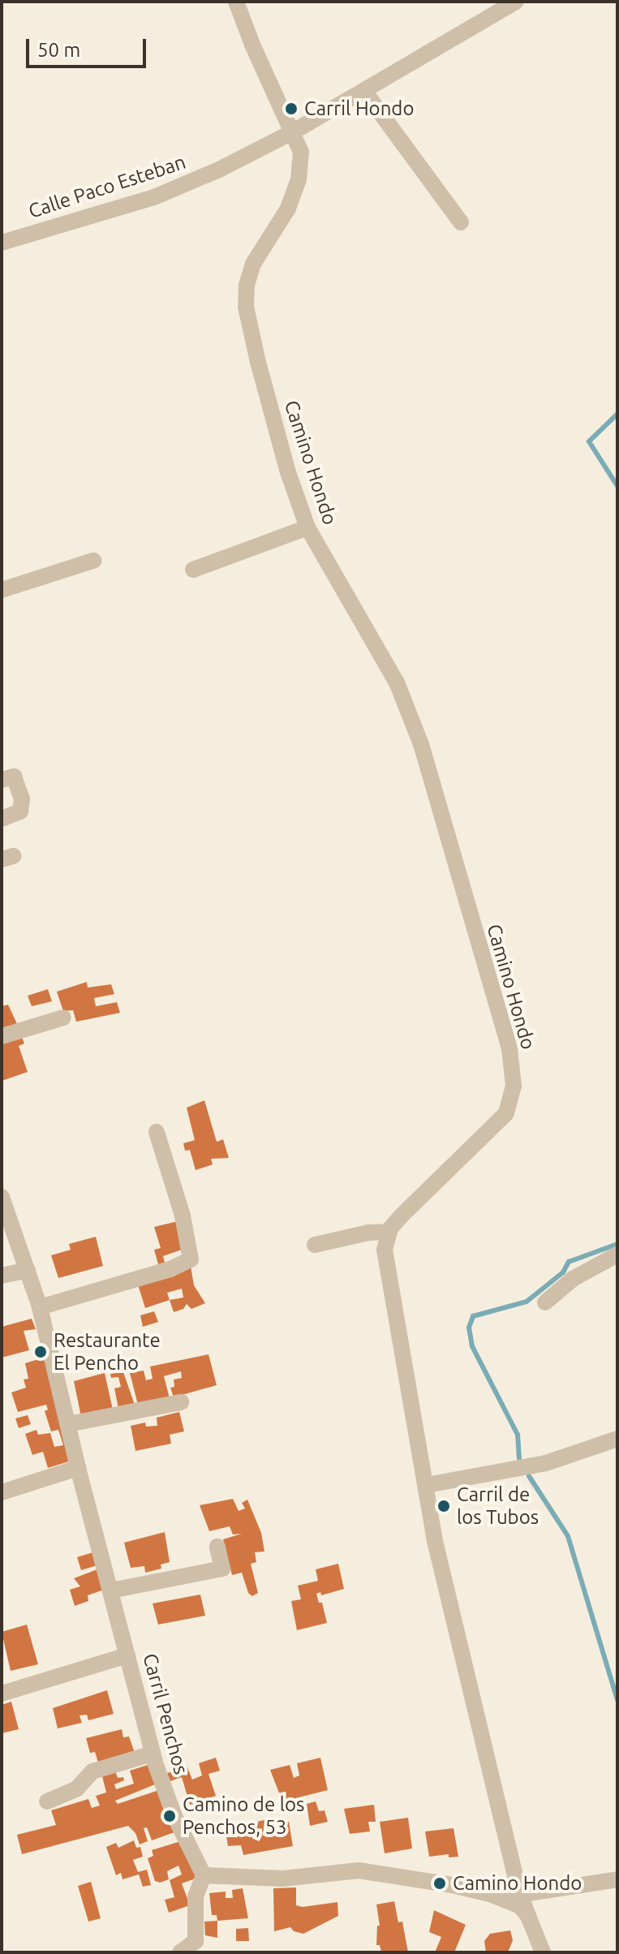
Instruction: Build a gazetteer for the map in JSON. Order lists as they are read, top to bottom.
{
  "streets": {
    "street": ["Calle Paco Esteban", "Camino Hondo", "Carril Penchos"]
  },
  "crossings": [
    ["Calle Paco Esteban", "Camino Hondo"]
  ],
  "places": [
    "Carril Hondo",
    "Restaurante El Pencho",
    "Carril de los Tubos",
    "Camino de los Penchos, 53",
    "Camino Hondo"
  ],
  "scale_bar": "50 m"
}
